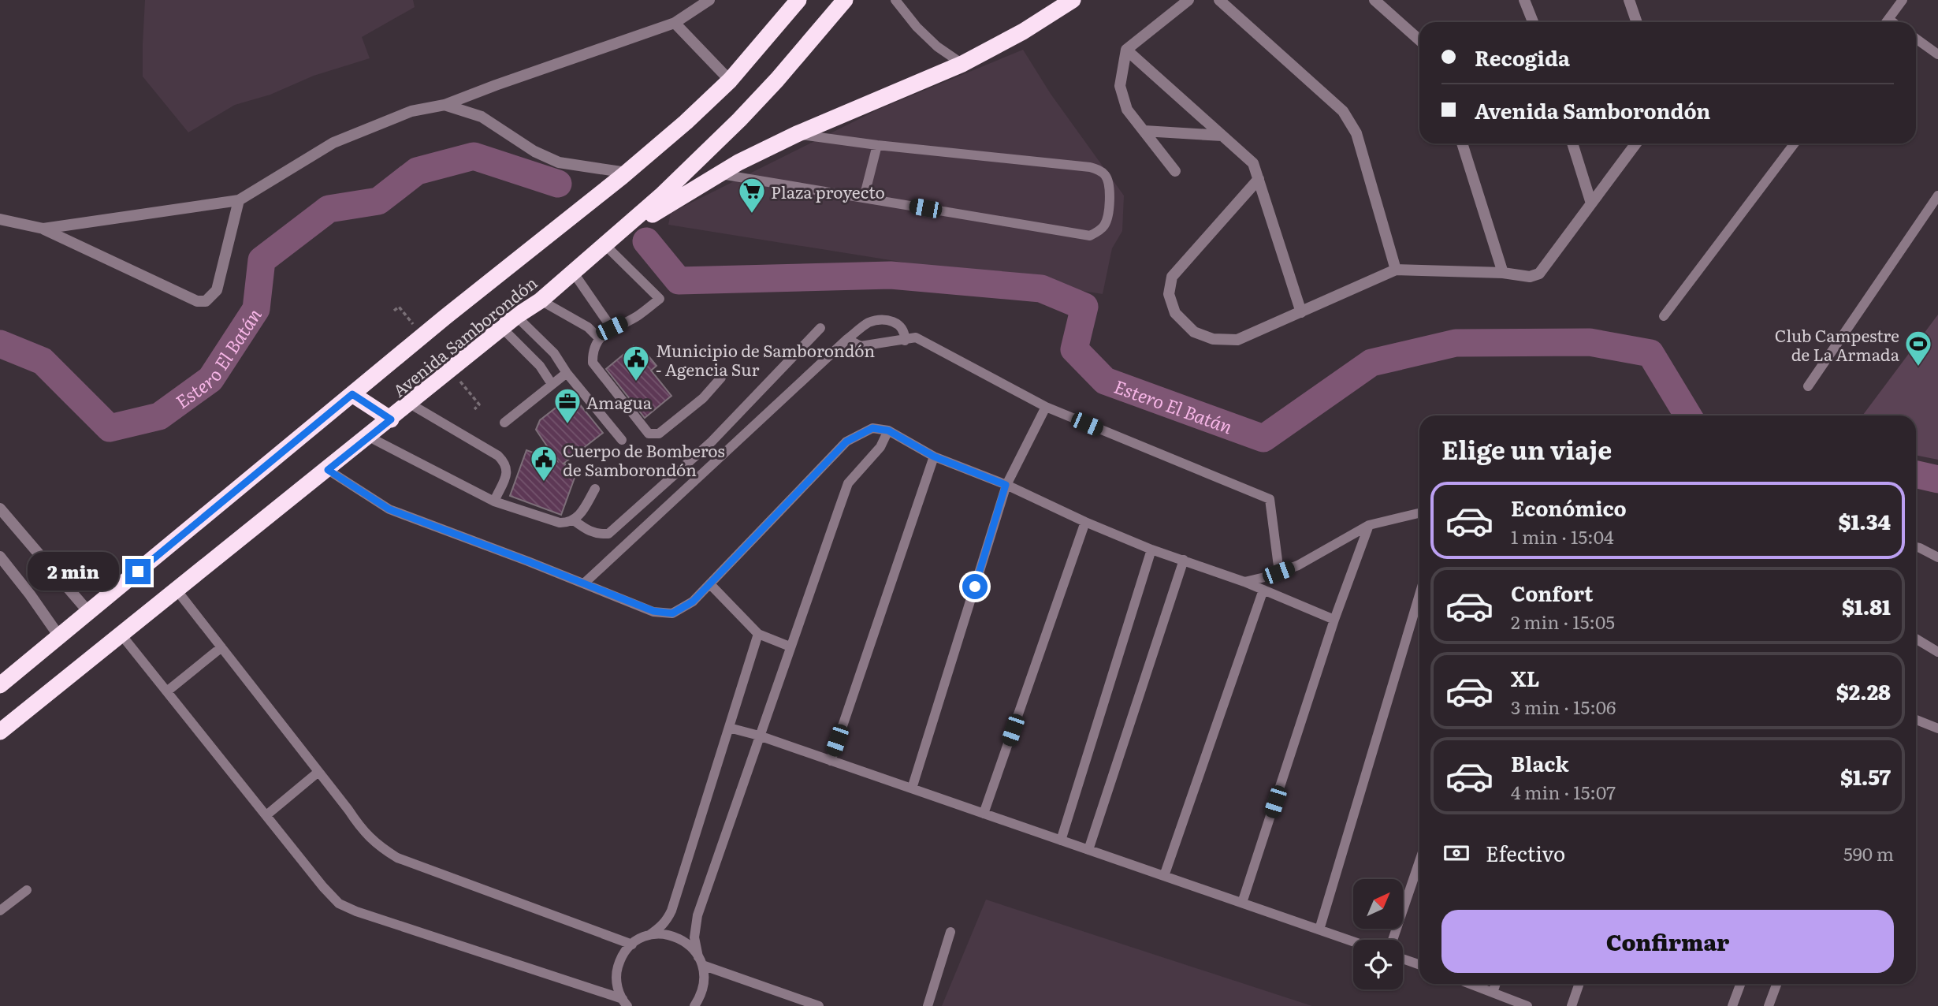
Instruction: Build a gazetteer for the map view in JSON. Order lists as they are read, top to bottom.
{
  "streets": {
    "highway": ["Avenida Samborondón"]
  },
  "water": ["Estero El Batán"],
  "places": {
    "supermarket": ["Plaza proyecto"],
    "sports": ["Club Campestre de La Armada"],
    "public building": ["Municipio de Samborondón - Agencia Sur", "Cuerpo de Bomberos de Samborondón"],
    "office": ["Amagua"]
  },
  "north": "top right",
  "page": {
    "banner": ["Recogida", "Avenida Samborondón"],
    "heading": "Elige un viaje",
    "list": [
      {
        "name": "Económico",
        "note": "1 min · 15:04",
        "value": "$1.34"
      },
      {
        "name": "Confort",
        "note": "2 min · 15:05",
        "value": "$1.81"
      },
      {
        "name": "XL",
        "note": "3 min · 15:06",
        "value": "$2.28"
      },
      {
        "name": "Black",
        "note": "4 min · 15:07",
        "value": "$1.57"
      }
    ],
    "bubble": "2 min",
    "pay": ["Efectivo", "590 m"],
    "buttons": "Confirmar"
  }
}
